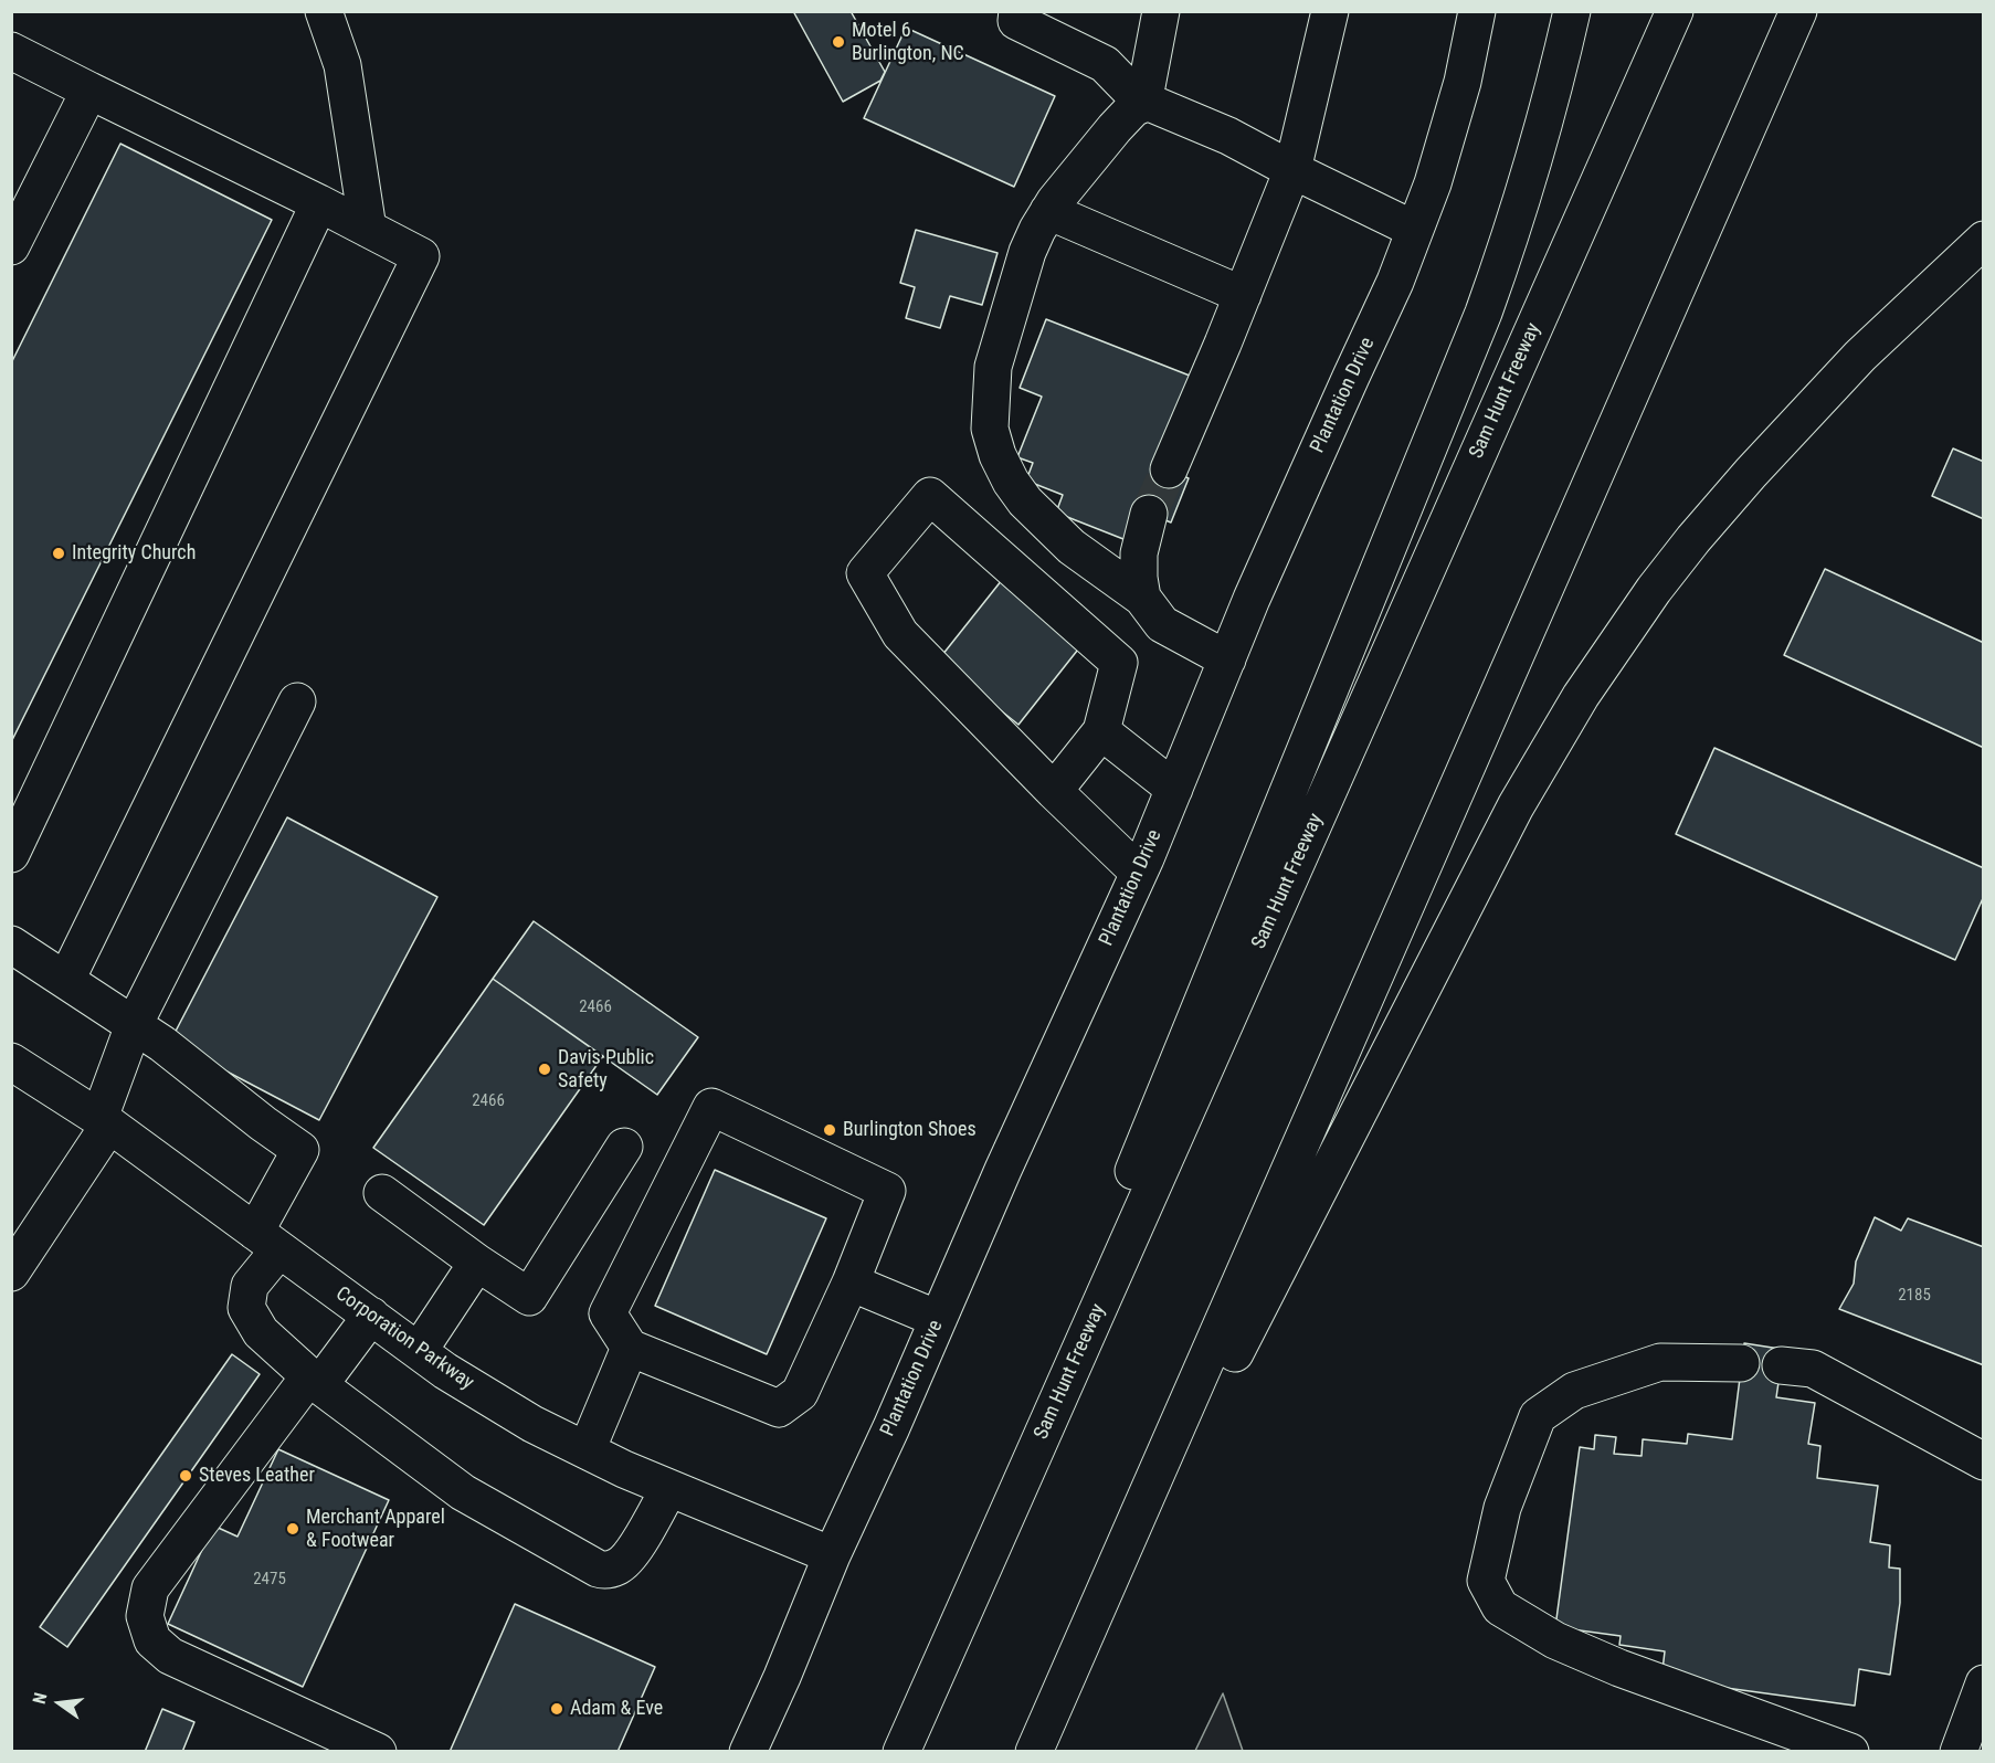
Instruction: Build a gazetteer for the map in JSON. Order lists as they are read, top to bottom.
{
  "streets": {
    "main road": ["Sam Hunt Freeway", "Plantation Drive", "Corporation Parkway"]
  },
  "crossings": [
    ["Plantation Drive", "Corporation Parkway"]
  ],
  "places": [
    "Motel 6 Burlington, NC",
    "Integrity Church",
    "Davis Public Safety",
    "Burlington Shoes",
    "Steves Leather",
    "Merchant Apparel & Footwear",
    "Adam & Eve"
  ],
  "house_numbers": [
    "2466",
    "2466",
    "2185",
    "2475"
  ],
  "north": "left"
}
